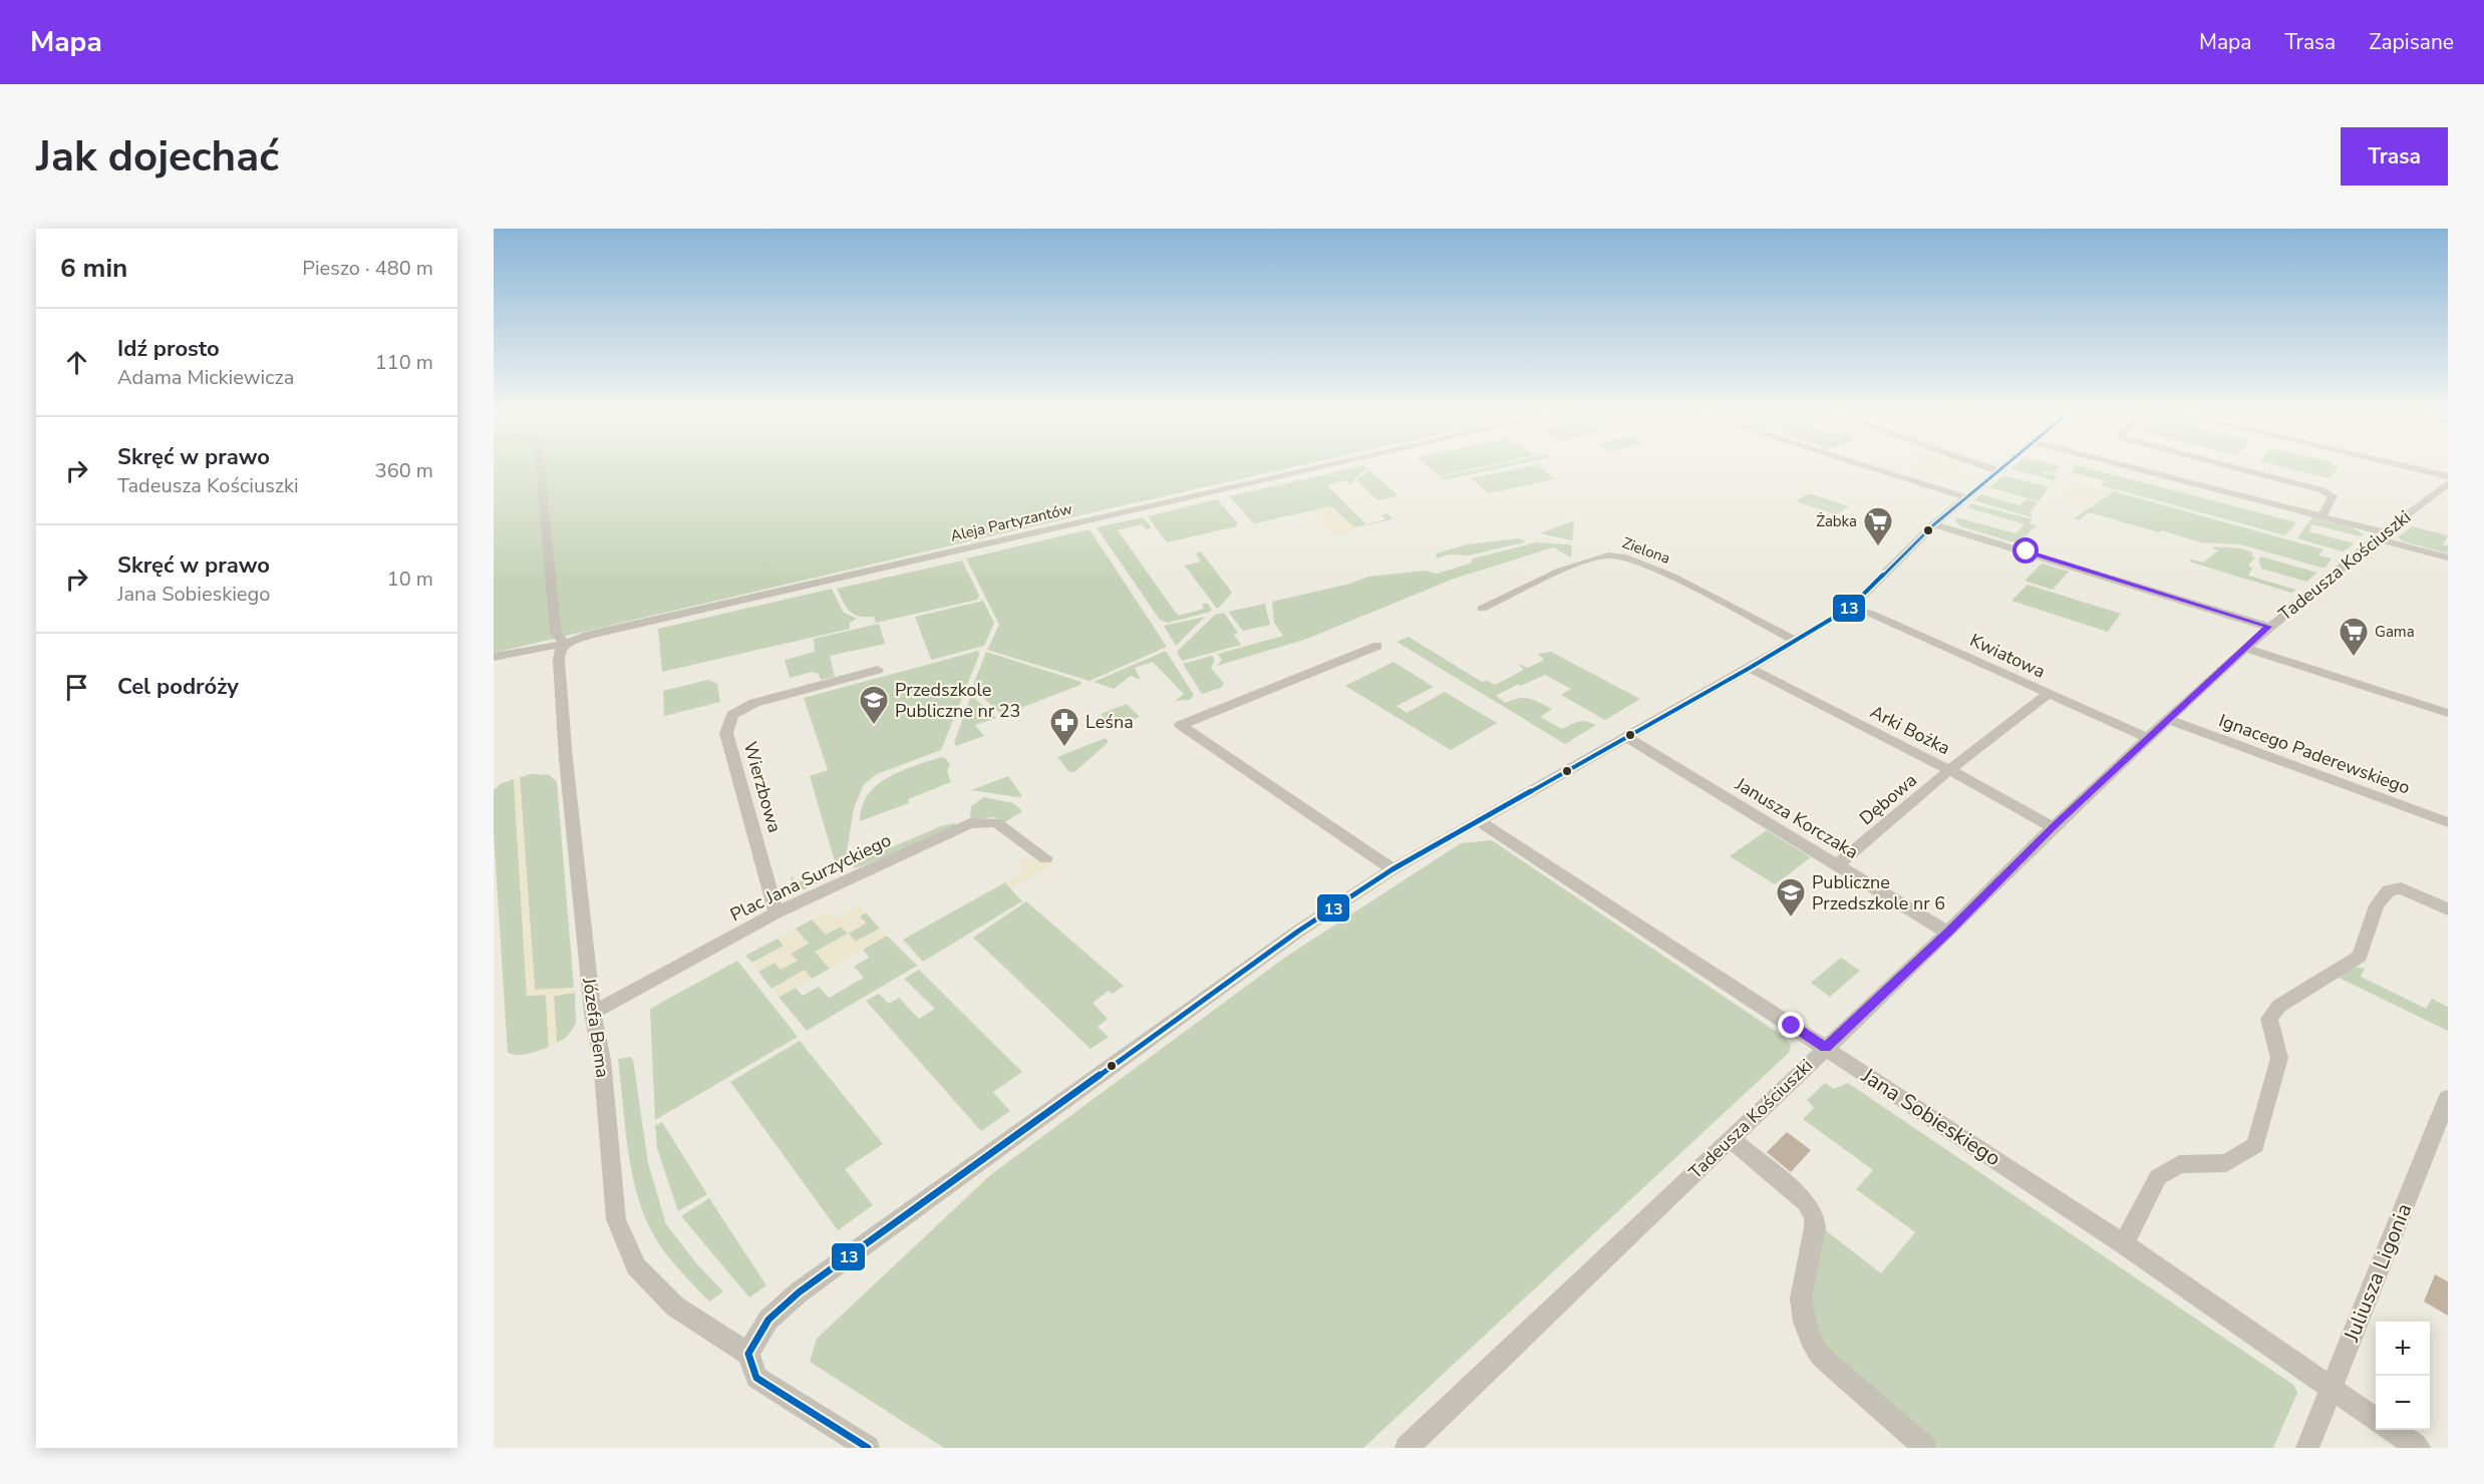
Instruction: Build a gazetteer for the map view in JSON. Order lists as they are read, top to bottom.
{
  "streets": {
    "street": [
      "Aleja Partyzantów",
      "Zielona",
      "Tadeusza Kościuszki",
      "Kwiatowa",
      "Arki Bożka",
      "Ignacego Paderewskiego",
      "Wierzbowa",
      "Dębowa",
      "Janusza Korczaka",
      "Plac Jana Surzyckiego",
      "Józefa Bema",
      "Jana Sobieskiego",
      "Juliusza Ligonia"
    ]
  },
  "crossings": [
    ["Aleja Partyzantów", "Józefa Bema"],
    ["Tadeusza Kościuszki", "Kwiatowa"],
    ["Tadeusza Kościuszki", "Arki Bożka"],
    ["Tadeusza Kościuszki", "Ignacego Paderewskiego"],
    ["Tadeusza Kościuszki", "Janusza Korczaka"],
    ["Tadeusza Kościuszki", "Jana Sobieskiego"],
    ["Kwiatowa", "Dębowa"],
    ["Arki Bożka", "Dębowa"],
    ["Wierzbowa", "Plac Jana Surzyckiego"],
    ["Dębowa", "Janusza Korczaka"],
    ["Plac Jana Surzyckiego", "Józefa Bema"],
    ["Jana Sobieskiego", "Juliusza Ligonia"]
  ],
  "places": {
    "supermarket": ["Żabka", "Gama"],
    "school or university": ["Przedszkole Publiczne nr 23", "Publiczne Przedszkole nr 6"],
    "pharmacy": ["Leśna"]
  },
  "lines": ["transit line 13"],
  "page": {
    "header": "Mapa",
    "nav": ["Mapa", "Trasa", "Zapisane"],
    "buttons": "Trasa",
    "title": "Jak dojechać",
    "heading": ["6 min", "Pieszo · 480 m"],
    "list": [
      ["Idź prosto", "Adama Mickiewicza", "110 m"],
      ["Skręć w prawo", "Tadeusza Kościuszki", "360 m"],
      ["Skręć w prawo", "Jana Sobieskiego", "10 m"],
      "Cel podróży"
    ],
    "map_buttons": ["+", "−"]
  }
}
